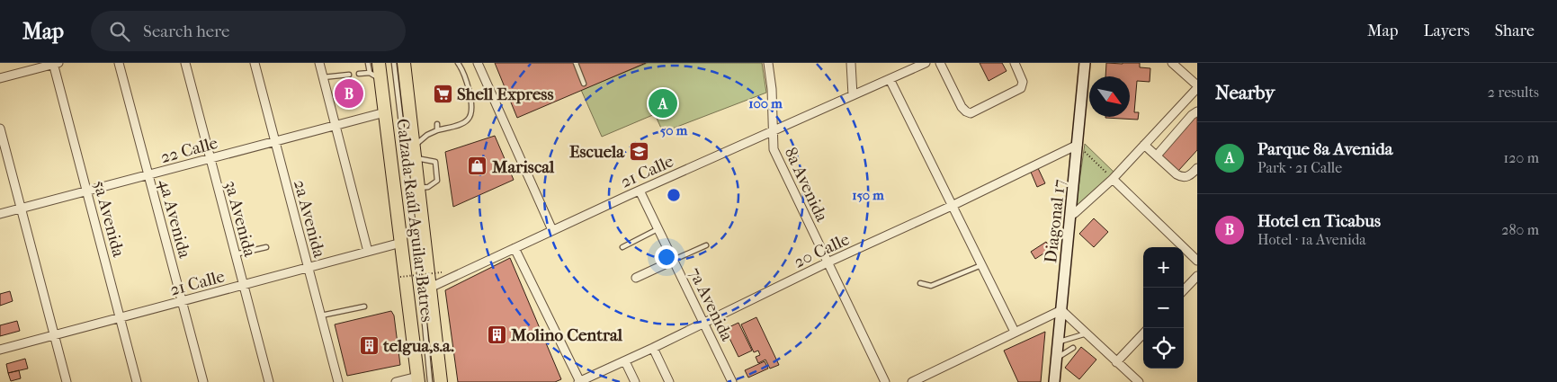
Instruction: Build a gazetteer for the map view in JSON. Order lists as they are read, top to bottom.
{
  "streets": {
    "highway": ["Calzada Raúl Aguilar Batres"],
    "main road": ["Diagonal 17"],
    "street": [
      "22 Calle",
      "21 Calle",
      "8a Avenida",
      "5a Avenida",
      "4a Avenida",
      "3a Avenida",
      "2a Avenida",
      "20 Calle",
      "7a Avenida"
    ]
  },
  "crossings": [
    ["22 Calle", "5a Avenida"],
    ["22 Calle", "4a Avenida"],
    ["22 Calle", "3a Avenida"],
    ["22 Calle", "2a Avenida"],
    ["22 Calle", "Calzada Raúl Aguilar Batres"],
    ["21 Calle", "8a Avenida"],
    ["21 Calle", "5a Avenida"],
    ["21 Calle", "4a Avenida"],
    ["21 Calle", "3a Avenida"],
    ["21 Calle", "2a Avenida"],
    ["21 Calle", "Calzada Raúl Aguilar Batres"],
    ["21 Calle", "7a Avenida"],
    ["8a Avenida", "20 Calle"],
    ["Diagonal 17", "20 Calle"],
    ["20 Calle", "7a Avenida"]
  ],
  "places": {
    "supermarket": ["Shell Express"],
    "school or university": ["Escuela"],
    "shop": ["Mariscal"],
    "building": ["Molino Central", "telgua,s.a."]
  },
  "north": "bottom right",
  "page": {
    "header": "Map",
    "search": "Search here",
    "nav": ["Map", "Layers", "Share"],
    "heading": ["Nearby", "2 results"],
    "pins": ["B", "A"],
    "list": [
      {
        "mark": "A",
        "name": "Parque 8a Avenida",
        "note": "Park · 21 Calle",
        "value": "120 m"
      },
      {
        "mark": "B",
        "name": "Hotel en Ticabus",
        "note": "Hotel · 1a Avenida",
        "value": "280 m"
      }
    ],
    "map_buttons": ["+", "−"]
  },
  "rings": ["100 m", "50 m", "150 m"]
}
